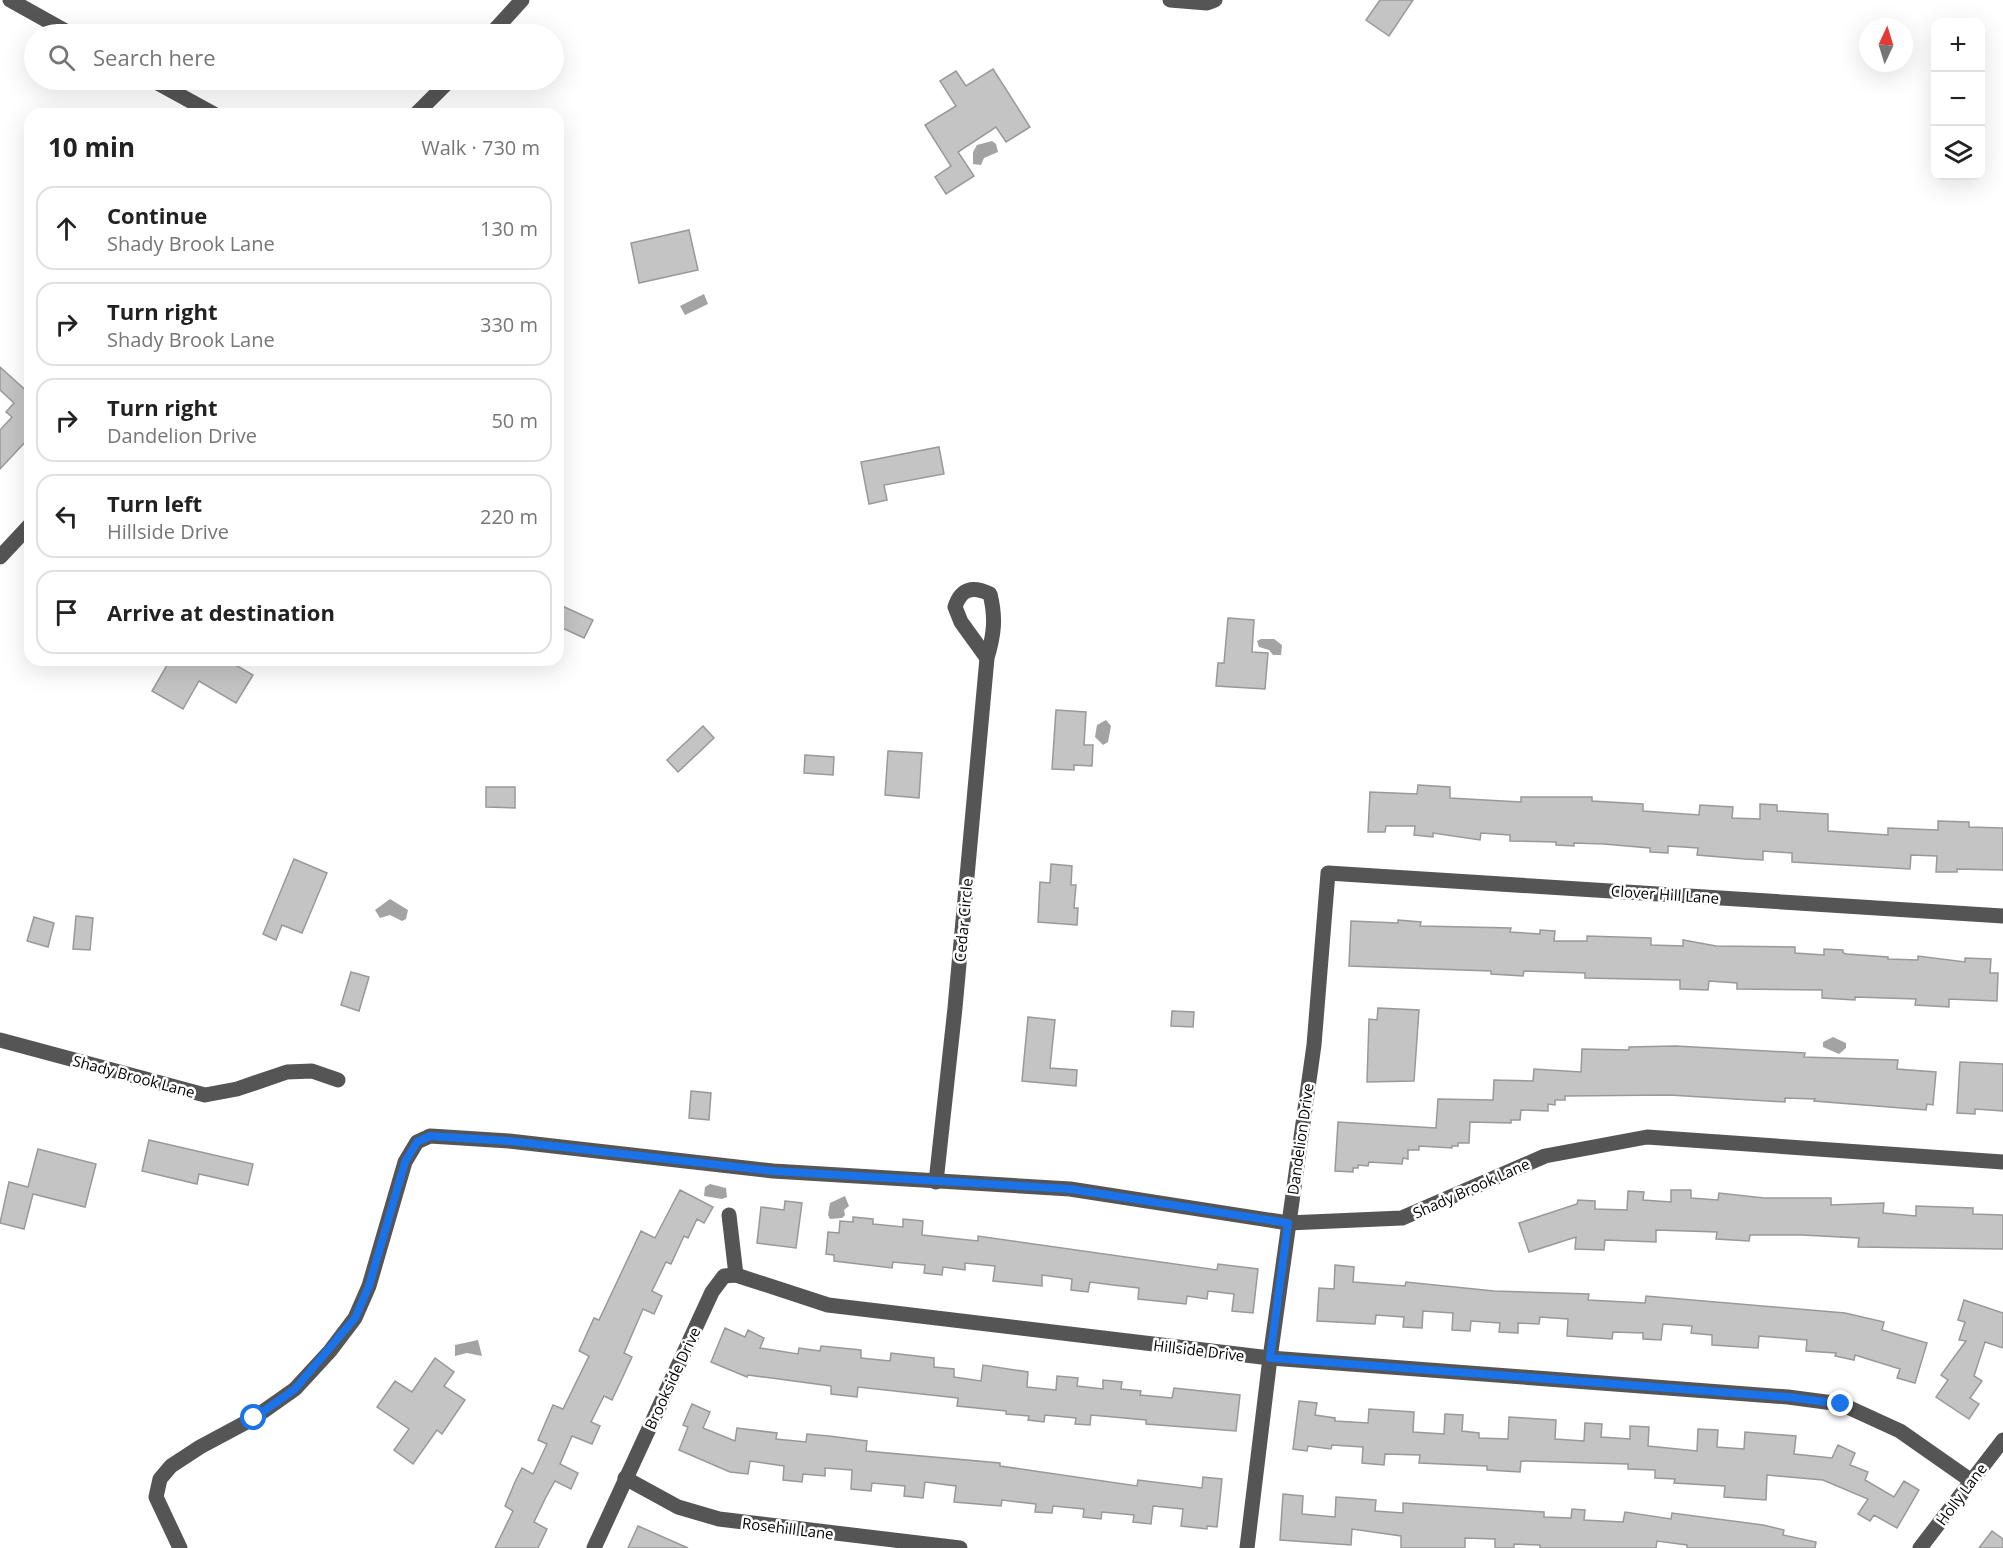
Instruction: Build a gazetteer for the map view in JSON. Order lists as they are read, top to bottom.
{
  "streets": {
    "street": [
      "Clover Hill Lane",
      "Cedar Circle",
      "Shady Brook Lane",
      "Dandelion Drive",
      "Hillside Drive",
      "Brookside Drive",
      "Holly Lane",
      "Rosehill Lane"
    ]
  },
  "crossings": [
    ["Clover Hill Lane", "Dandelion Drive"],
    ["Cedar Circle", "Shady Brook Lane"],
    ["Shady Brook Lane", "Dandelion Drive"],
    ["Dandelion Drive", "Hillside Drive"],
    ["Hillside Drive", "Brookside Drive"],
    ["Hillside Drive", "Holly Lane"],
    ["Brookside Drive", "Rosehill Lane"]
  ],
  "north": "top",
  "page": {
    "map_buttons": ["+", "−"],
    "search": "Search here",
    "heading": ["10 min", "Walk · 730 m"],
    "list": [
      ["Continue", "Shady Brook Lane", "130 m"],
      ["Turn right", "Shady Brook Lane", "330 m"],
      ["Turn right", "Dandelion Drive", "50 m"],
      ["Turn left", "Hillside Drive", "220 m"],
      "Arrive at destination"
    ]
  }
}
